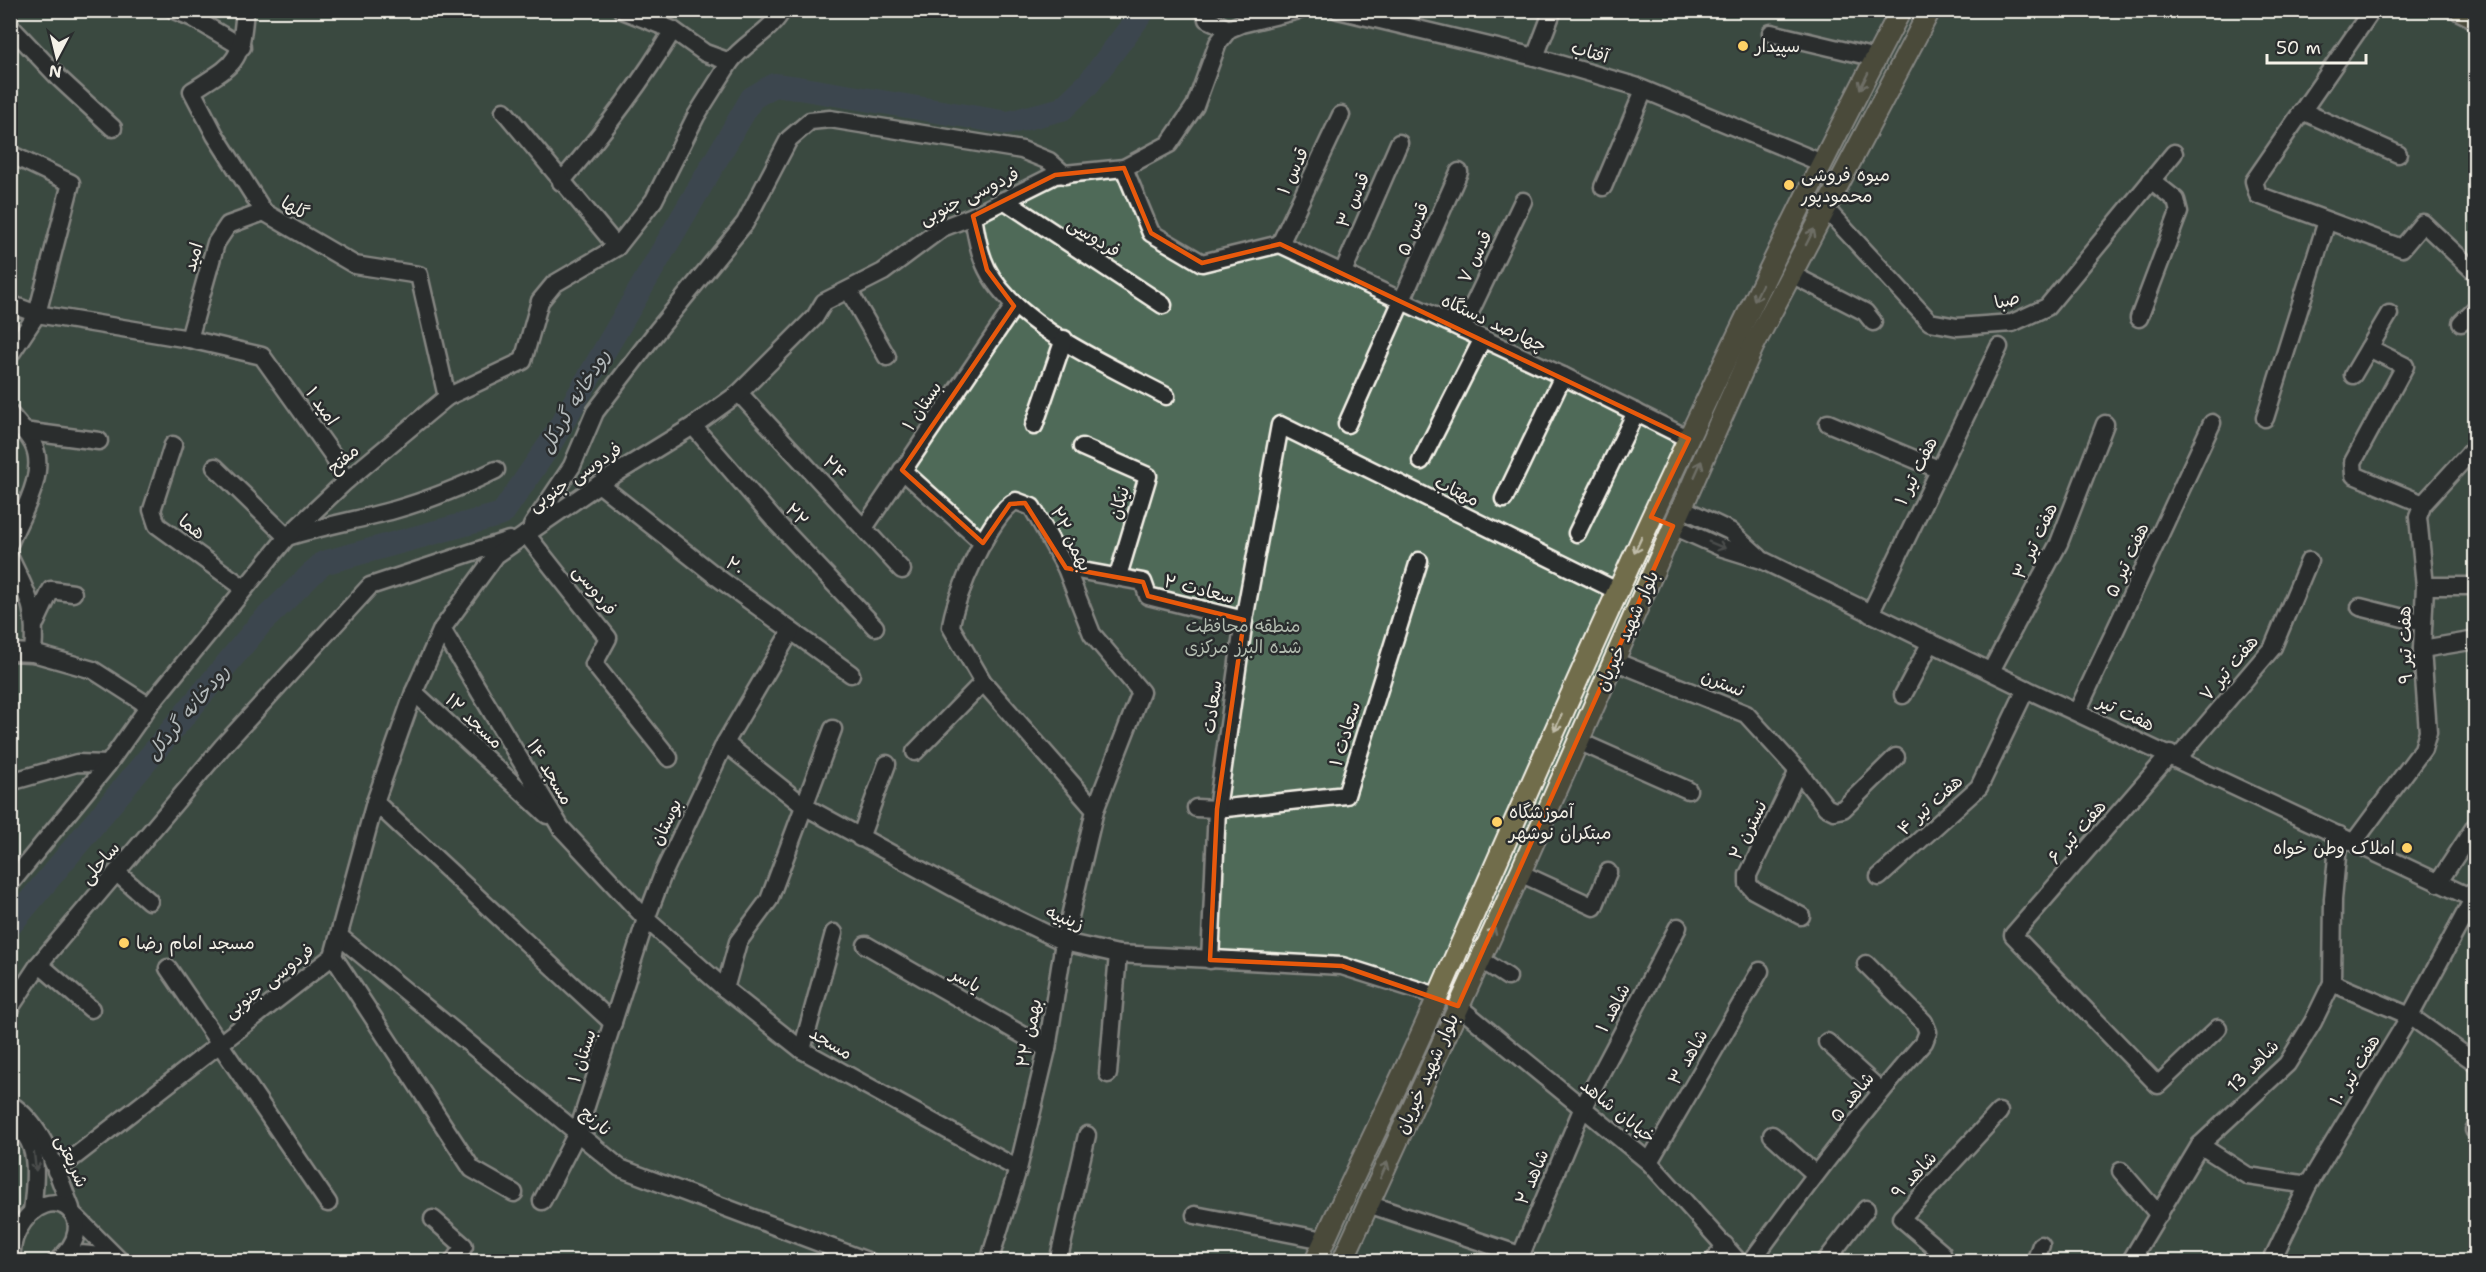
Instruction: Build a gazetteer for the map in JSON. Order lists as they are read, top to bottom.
{
  "streets": {
    "main road": ["بلوار شهید خیریان"],
    "street": [
      "آفتاب",
      "قدس ۱",
      "فردوسی جنوبی",
      "قدس ۳",
      "گلها",
      "قدس ۵",
      "فردوسی",
      "امید",
      "قدس ۷",
      "صبا",
      "چهارصد دستگاه",
      "امید ۱",
      "بستان ۱",
      "مفتح",
      "۲۴",
      "هفت تیر ۱",
      "مهتاب",
      "نیکان",
      "۲۲",
      "هما",
      "۲۲ بهمن",
      "هفت تیر ۳",
      "هفت تیر ۵",
      "۲۰",
      "سعادت ۲",
      "هفت تیر ۹",
      "هفت تیر ۷",
      "نسترن",
      "سعادت",
      "هفت تیر",
      "مسجد ۱۲",
      "سعادت ۱",
      "مسجد ۱۴",
      "هفت تیر ۴",
      "بوستان",
      "نسترن ۲",
      "هفت تیر ۶",
      "ساحلی",
      "زینبیه",
      "یاسر",
      "شاهد ۱",
      "مسجد",
      "شاهد ۳",
      "شاهد 13",
      "هفت تیر ۱۰",
      "شاهد ۵",
      "خیابان شاهد",
      "نارنج",
      "شریعتی",
      "شاهد ۹",
      "شاهد ۲"
    ]
  },
  "crossings": [
    ["آفتاب", "بلوار شهید خیریان"],
    ["قدس ۱", "چهارصد دستگاه"],
    ["فردوسی جنوبی", "فردوسی"],
    ["فردوسی جنوبی", "۲۴"],
    ["فردوسی جنوبی", "۲۲"],
    ["فردوسی جنوبی", "۲۰"],
    ["فردوسی جنوبی", "مسجد ۱۲"],
    ["فردوسی جنوبی", "مسجد ۱۴"],
    ["فردوسی جنوبی", "ساحلی"],
    ["فردوسی جنوبی", "نارنج"],
    ["فردوسی جنوبی", "شریعتی"],
    ["قدس ۳", "چهارصد دستگاه"],
    ["گلها", "امید"],
    ["گلها", "مفتح"],
    ["قدس ۵", "چهارصد دستگاه"],
    ["فردوسی", "ساحلی"],
    ["امید", "امید ۱"],
    ["قدس ۷", "چهارصد دستگاه"],
    ["صبا", "بلوار شهید خیریان"],
    ["چهارصد دستگاه", "بلوار شهید خیریان"],
    ["امید ۱", "مفتح"],
    ["بستان ۱", "۲۴"],
    ["بستان ۱", "مسجد ۱۴"],
    ["بستان ۱", "بوستان"],
    ["بستان ۱", "مسجد"],
    ["بستان ۱", "نارنج"],
    ["مفتح", "هما"],
    ["هفت تیر ۱", "هفت تیر"],
    ["مهتاب", "بلوار شهید خیریان"],
    ["مهتاب", "سعادت"],
    ["نیکان", "سعادت ۲"],
    ["۲۲ بهمن", "زینبیه"],
    ["۲۲ بهمن", "یاسر"],
    ["۲۲ بهمن", "مسجد"],
    ["هفت تیر ۳", "هفت تیر"],
    ["هفت تیر ۵", "هفت تیر"],
    ["۲۰", "بوستان"],
    ["سعادت ۲", "سعادت"],
    ["بلوار شهید خیریان", "نسترن"],
    ["بلوار شهید خیریان", "هفت تیر"],
    ["بلوار شهید خیریان", "زینبیه"],
    ["بلوار شهید خیریان", "خیابان شاهد"],
    ["هفت تیر ۹", "هفت تیر"],
    ["هفت تیر ۹", "شاهد 13"],
    ["هفت تیر ۷", "هفت تیر"],
    ["هفت تیر ۷", "هفت تیر ۶"],
    ["نسترن", "نسترن ۲"],
    ["سعادت", "سعادت ۱"],
    ["سعادت", "زینبیه"],
    ["هفت تیر", "هفت تیر ۴"],
    ["هفت تیر", "هفت تیر ۶"],
    ["هفت تیر", "شاهد 13"],
    ["هفت تیر", "هفت تیر ۱۰"],
    ["مسجد ۱۲", "مسجد ۱۴"],
    ["مسجد ۱۴", "بوستان"],
    ["مسجد ۱۴", "مسجد"],
    ["بوستان", "زینبیه"],
    ["بوستان", "مسجد"],
    ["شاهد ۱", "خیابان شاهد"],
    ["شاهد ۱", "شاهد ۲"],
    ["شاهد ۳", "خیابان شاهد"],
    ["خیابان شاهد", "شاهد ۲"]
  ],
  "water": ["رودخانه گردکل"],
  "parks": ["منطقه محافظت شده البرز مرکزی"],
  "places": [
    "سپیدار",
    "میوه فروشی محمودپور",
    "آموزشگاه مبتکران نوشهر",
    "املاک وطن خواه",
    "مسجد امام رضا"
  ],
  "scale_bar": "50 m",
  "north": "bottom"
}
